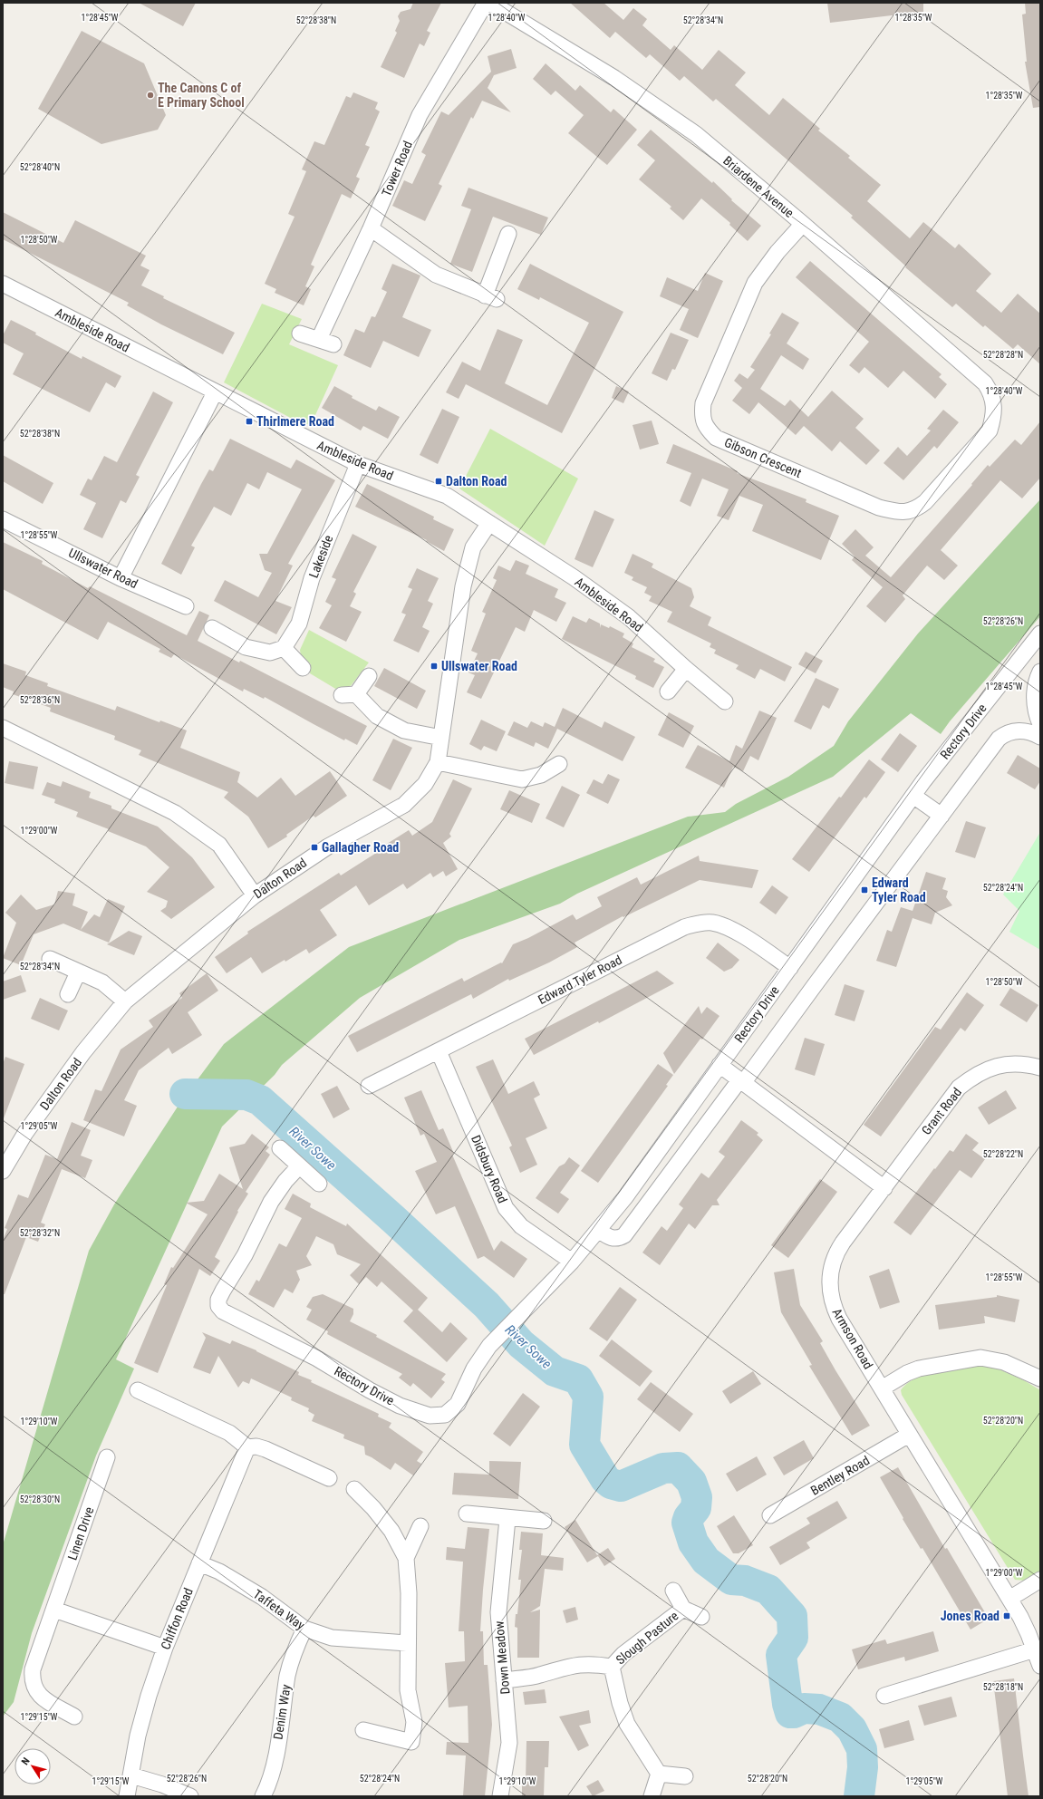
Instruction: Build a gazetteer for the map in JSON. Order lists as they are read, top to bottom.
{
  "streets": {
    "street": [
      "Tower Road",
      "Briardene Avenue",
      "Ambleside Road",
      "Gibson Crescent",
      "Lakeside",
      "Ullswater Road",
      "Rectory Drive",
      "Dalton Road",
      "Edward Tyler Road",
      "Grant Road",
      "Didsbury Road",
      "Armson Road",
      "Bentley Road",
      "Linen Drive",
      "Taffeta Way",
      "Chiffon Road",
      "Slough Pasture",
      "Down Meadow",
      "Denim Way"
    ]
  },
  "crossings": [
    ["Briardene Avenue", "Gibson Crescent"],
    ["Ambleside Road", "Lakeside"],
    ["Ambleside Road", "Dalton Road"],
    ["Rectory Drive", "Edward Tyler Road"],
    ["Rectory Drive", "Didsbury Road"],
    ["Edward Tyler Road", "Didsbury Road"],
    ["Grant Road", "Armson Road"],
    ["Armson Road", "Bentley Road"],
    ["Taffeta Way", "Chiffon Road"],
    ["Taffeta Way", "Denim Way"],
    ["Slough Pasture", "Down Meadow"]
  ],
  "water": ["River Sowe"],
  "places": {
    "other": ["The Canons C of E Primary School"],
    "transit": [
      "Thirlmere Road",
      "Dalton Road",
      "Ullswater Road",
      "Gallagher Road",
      "Edward Tyler Road",
      "Jones Road"
    ]
  },
  "north": "top left",
  "coordinates": [
    "1°28'45\"W",
    "1°28'40\"W",
    "1°28'35\"W",
    "52°28'38\"N",
    "52°28'34\"N",
    "52°28'40\"N",
    "1°28'50\"W",
    "52°28'28\"N",
    "1°28'55\"W",
    "52°28'26\"N",
    "52°28'36\"N",
    "1°29'00\"W",
    "52°28'24\"N",
    "1°29'05\"W",
    "52°28'22\"N",
    "52°28'32\"N",
    "52°28'20\"N",
    "1°29'10\"W",
    "52°28'30\"N",
    "52°28'18\"N",
    "1°29'15\"W"
  ]
}
